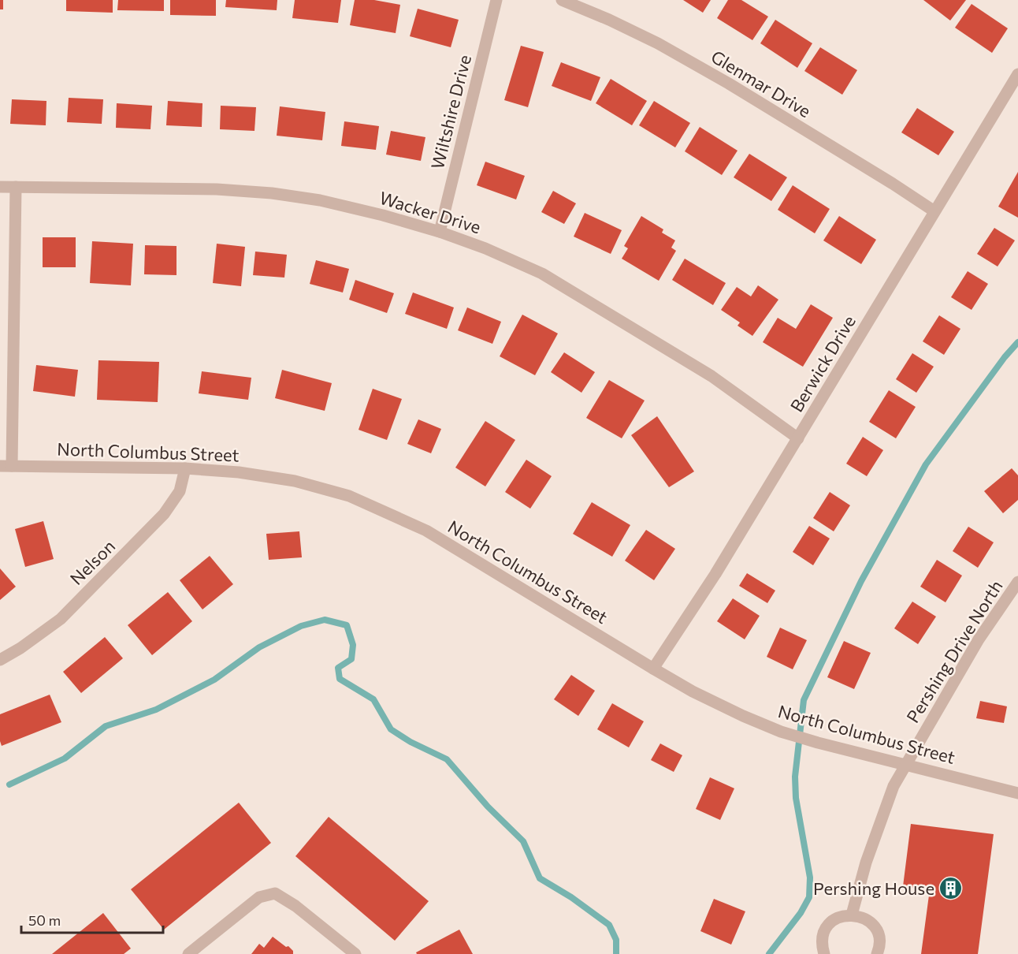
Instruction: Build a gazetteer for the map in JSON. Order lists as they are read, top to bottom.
{
  "streets": {
    "street": [
      "Glenmar Drive",
      "Wiltshire Drive",
      "Wacker Drive",
      "Berwick Drive",
      "North Columbus Street",
      "Nelson",
      "Pershing Drive North"
    ]
  },
  "crossings": [
    ["Glenmar Drive", "Berwick Drive"],
    ["Wiltshire Drive", "Wacker Drive"],
    ["Wacker Drive", "Berwick Drive"],
    ["Berwick Drive", "North Columbus Street"],
    ["North Columbus Street", "Nelson"],
    ["North Columbus Street", "Pershing Drive North"]
  ],
  "places": {
    "building": ["Pershing House"]
  },
  "scale_bar": "50 m"
}
